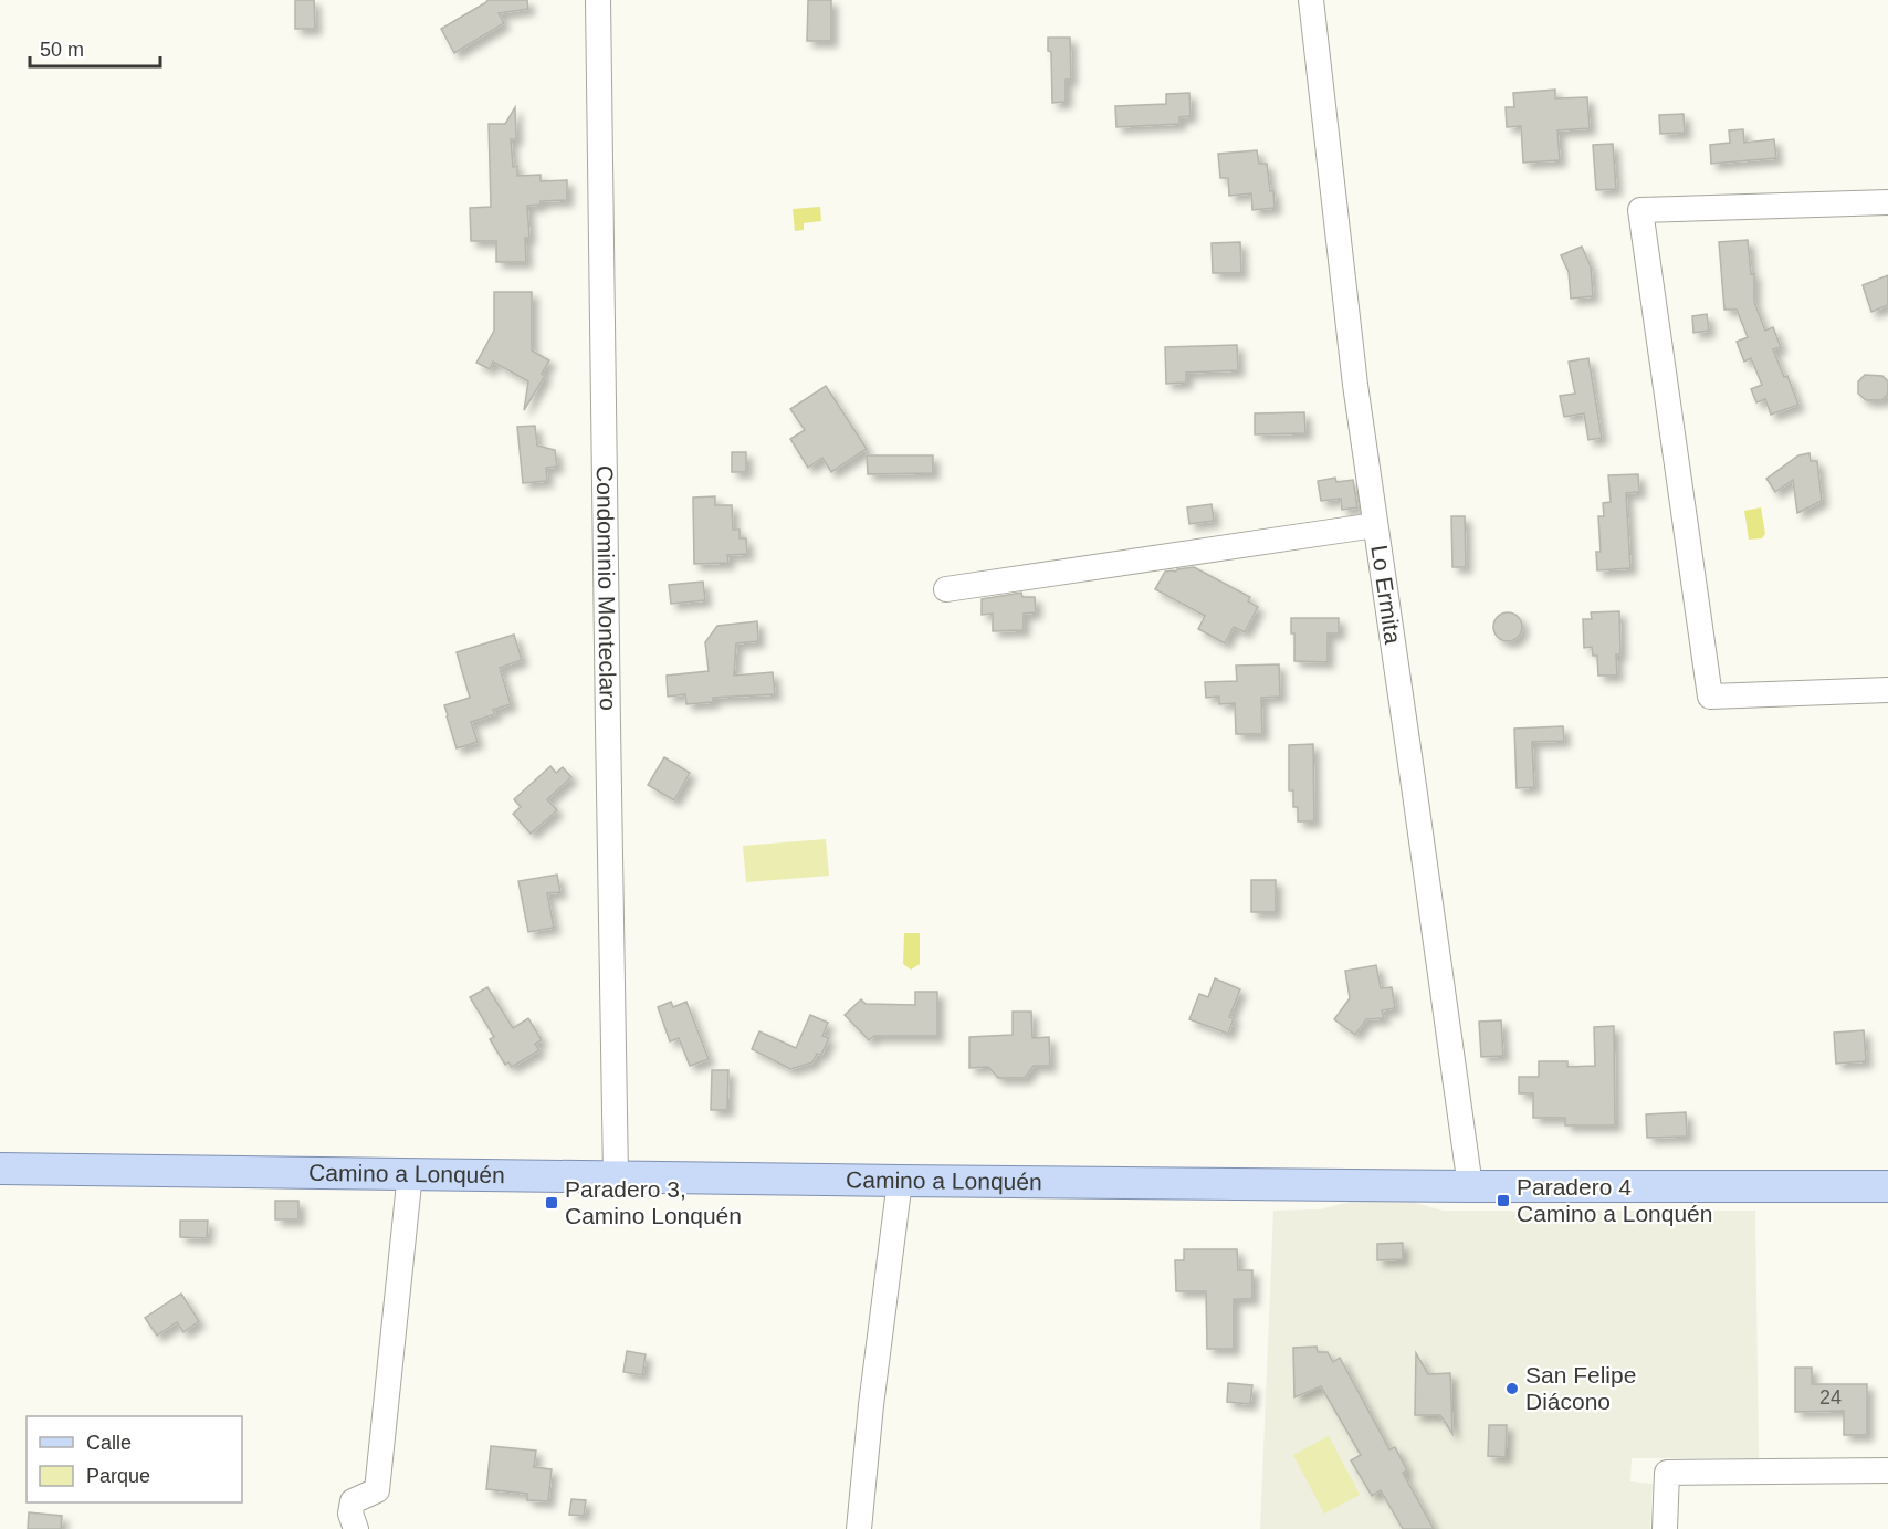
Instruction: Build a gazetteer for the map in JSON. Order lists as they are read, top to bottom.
{
  "streets": {
    "main road": ["Camino a Lonquén"],
    "street": ["Condominio Monteclaro", "Lo Ermita"]
  },
  "crossings": [
    ["Condominio Monteclaro", "Camino a Lonquén"],
    ["Lo Ermita", "Camino a Lonquén"]
  ],
  "places": {
    "transit": ["Paradero 4 Camino a Lonquén", "Paradero 3, Camino Lonquén"],
    "other": ["San Felipe Diácono"]
  },
  "house_numbers": ["24"],
  "legend": ["Calle", "Parque"],
  "scale_bar": "50 m"
}
